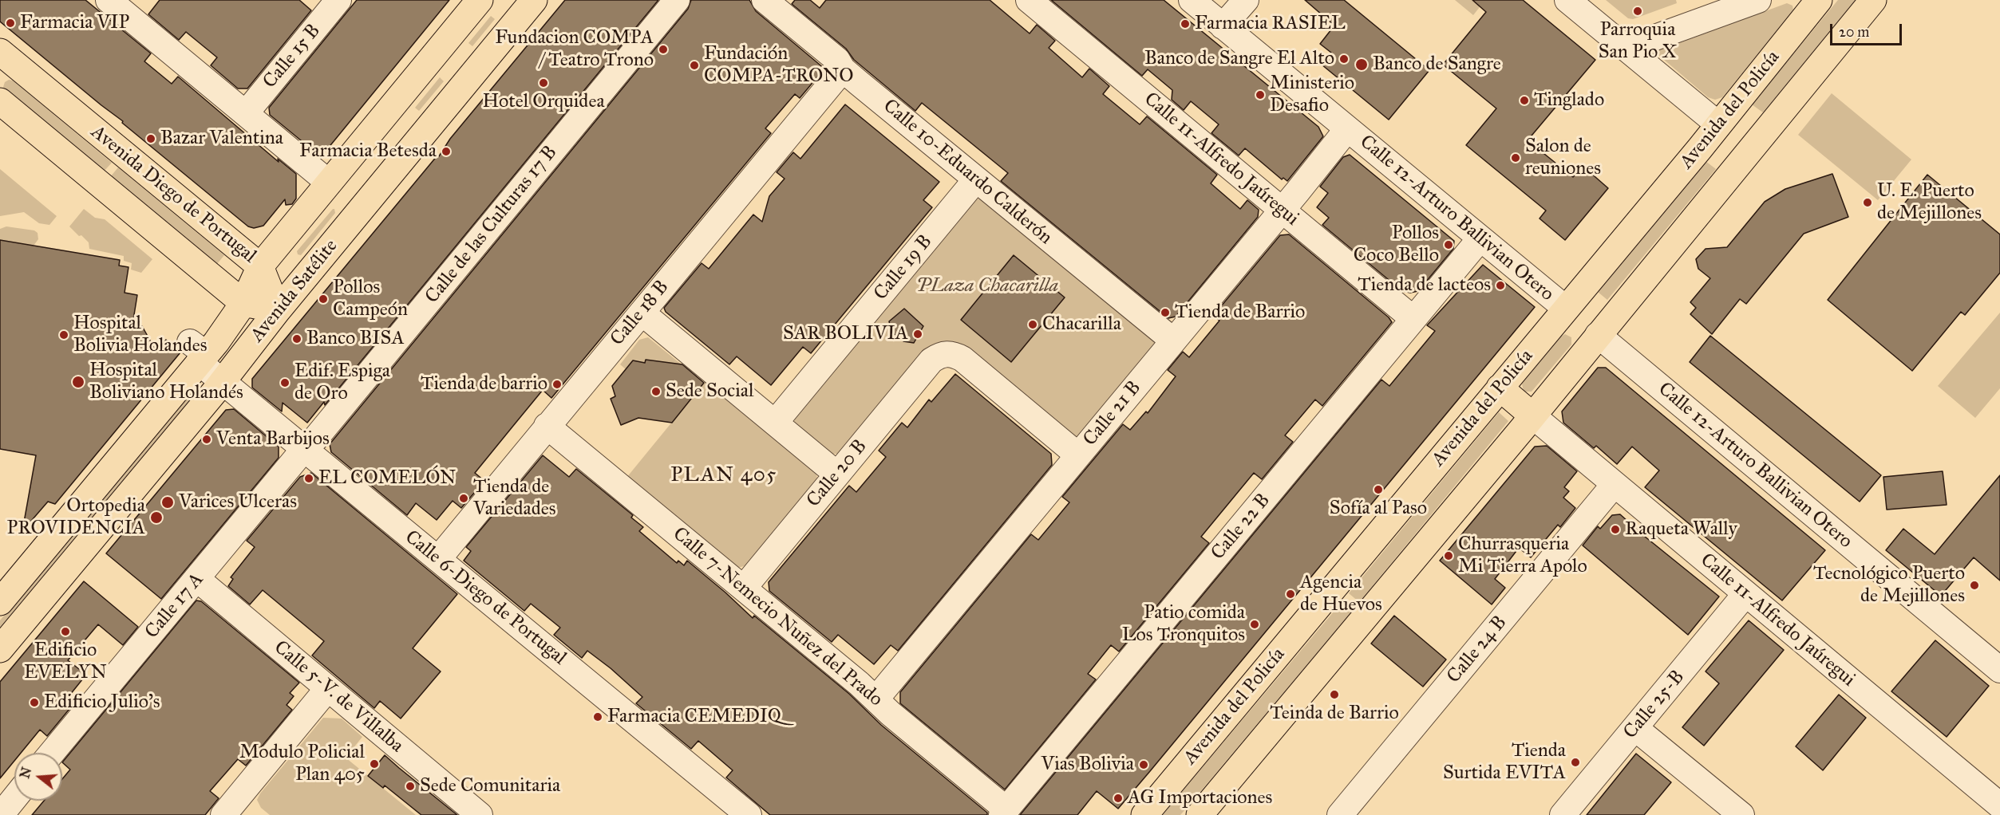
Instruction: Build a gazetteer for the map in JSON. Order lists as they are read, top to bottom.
{
  "streets": {
    "main road": ["Avenida del Policía", "Avenida Diego de Portugal", "Avenida Satélite"],
    "street": [
      "Calle 15 B",
      "Calle 11-Alfredo Jaúregui",
      "Calle 10-Eduardo Calderón",
      "Calle 12-Arturo Ballivian Otero",
      "Calle de las Culturas 17 B",
      "Calle 19 B",
      "Calle 18 B",
      "Calle 21 B",
      "Calle 20 B",
      "Calle 22 B",
      "Calle 6-Diego de Portugal",
      "Calle 17 A",
      "Calle 7-Nemecio Nuñez del Prado",
      "Calle 24 B",
      "Calle 5-V. de Villalba",
      "Calle 25-B"
    ]
  },
  "crossings": [
    ["Avenida del Policía", "Calle 11-Alfredo Jaúregui"],
    ["Avenida del Policía", "Calle 12-Arturo Ballivian Otero"],
    ["Calle 11-Alfredo Jaúregui", "Calle 21 B"],
    ["Calle 11-Alfredo Jaúregui", "Calle 22 B"],
    ["Calle 11-Alfredo Jaúregui", "Calle 24 B"],
    ["Calle 11-Alfredo Jaúregui", "Calle 25-B"],
    ["Calle 10-Eduardo Calderón", "Calle 19 B"],
    ["Calle 10-Eduardo Calderón", "Calle 18 B"],
    ["Calle 10-Eduardo Calderón", "Calle 21 B"],
    ["Avenida Diego de Portugal", "Avenida Satélite"],
    ["Calle 12-Arturo Ballivian Otero", "Calle 21 B"],
    ["Calle 12-Arturo Ballivian Otero", "Calle 22 B"],
    ["Calle de las Culturas 17 B", "Calle 6-Diego de Portugal"],
    ["Calle de las Culturas 17 B", "Calle 17 A"],
    ["Avenida Satélite", "Calle 6-Diego de Portugal"],
    ["Calle 18 B", "Calle 6-Diego de Portugal"],
    ["Calle 18 B", "Calle 7-Nemecio Nuñez del Prado"],
    ["Calle 21 B", "Calle 20 B"],
    ["Calle 21 B", "Calle 7-Nemecio Nuñez del Prado"],
    ["Calle 20 B", "Calle 7-Nemecio Nuñez del Prado"],
    ["Calle 22 B", "Calle 7-Nemecio Nuñez del Prado"],
    ["Calle 6-Diego de Portugal", "Calle 17 A"],
    ["Calle 17 A", "Calle 5-V. de Villalba"]
  ],
  "districts": ["PLAN 405"],
  "parks": ["PLaza Chacarilla"],
  "places": [
    "Parroquia San Pio X",
    "Farmacia VIP",
    "Farmacia RASIEL",
    "Fundacion COMPA / Teatro Trono",
    "Banco de Sangre El Alto",
    "Banco de Sangre",
    "Fundación COMPA-TRONO",
    "Hotel Orquidea",
    "Ministerio Desafio",
    "Tinglado",
    "Bazar Valentina",
    "Farmacia Betesda",
    "Salon de reuniones",
    "U. E. Puerto de Mejillones",
    "Pollos Coco Bello",
    "Tienda de lacteos",
    "Pollos Campeón",
    "Tienda de Barrio",
    "Chacarilla",
    "SAR BOLIVIA",
    "Hospital Bolivia Holandes",
    "Banco BISA",
    "Hospital Boliviano Holandés",
    "Edif. Espiga de Oro",
    "Tienda de barrio",
    "Sede Social",
    "Venta Barbijos",
    "EL COMELÓN",
    "Sofía al Paso",
    "Tienda de Variedades",
    "Varices Ulceras",
    "Ortopedia PROVIDENCIA",
    "Raqueta Wally",
    "Churrasqueria Mi Tierra Apolo",
    "Tecnológico Puerto de Mejillones",
    "Agencia de Huevos",
    "Patio comida Los Tronquitos",
    "Edificio EVELYN",
    "Teinda de Barrio",
    "Edificio Julio's",
    "Farmacia CEMEDIQ",
    "Tienda Surtida EVITA",
    "Modulo Policial Plan 405",
    "Vias Bolivia",
    "Sede Comunitaria",
    "AG Importaciones"
  ],
  "scale_bar": "20 m",
  "north": "left"
}
